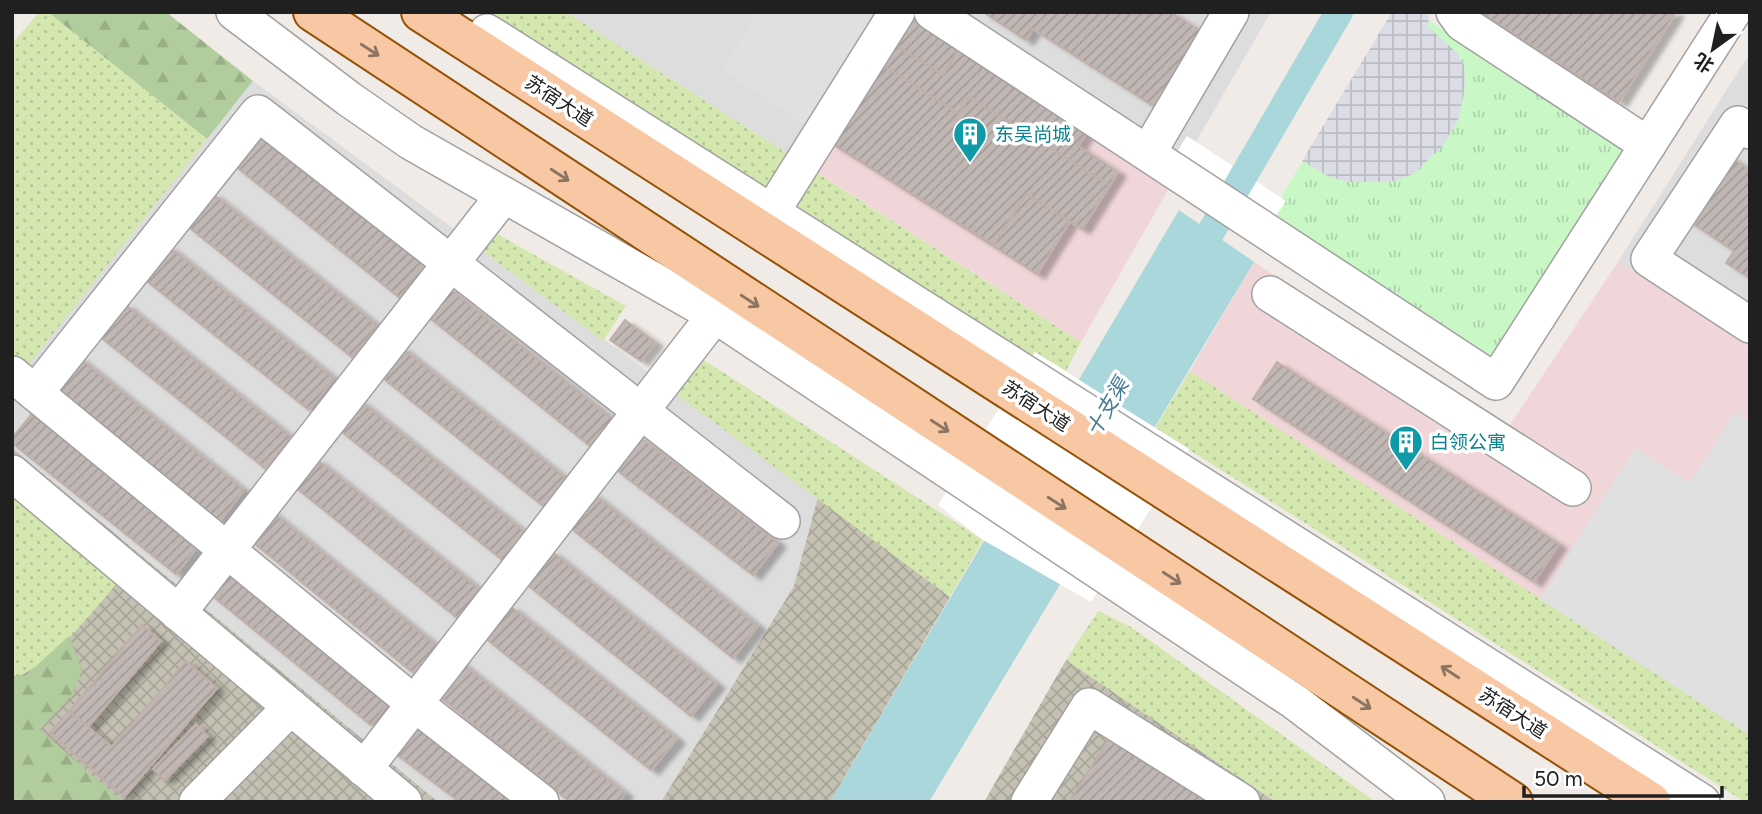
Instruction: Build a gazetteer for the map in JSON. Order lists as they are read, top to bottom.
{
  "streets": {
    "main road": ["苏宿大道"]
  },
  "water": ["十支渠"],
  "places": {
    "building": ["东吴尚城", "白领公寓"]
  },
  "scale_bar": "50 m",
  "north": "bottom left"
}
